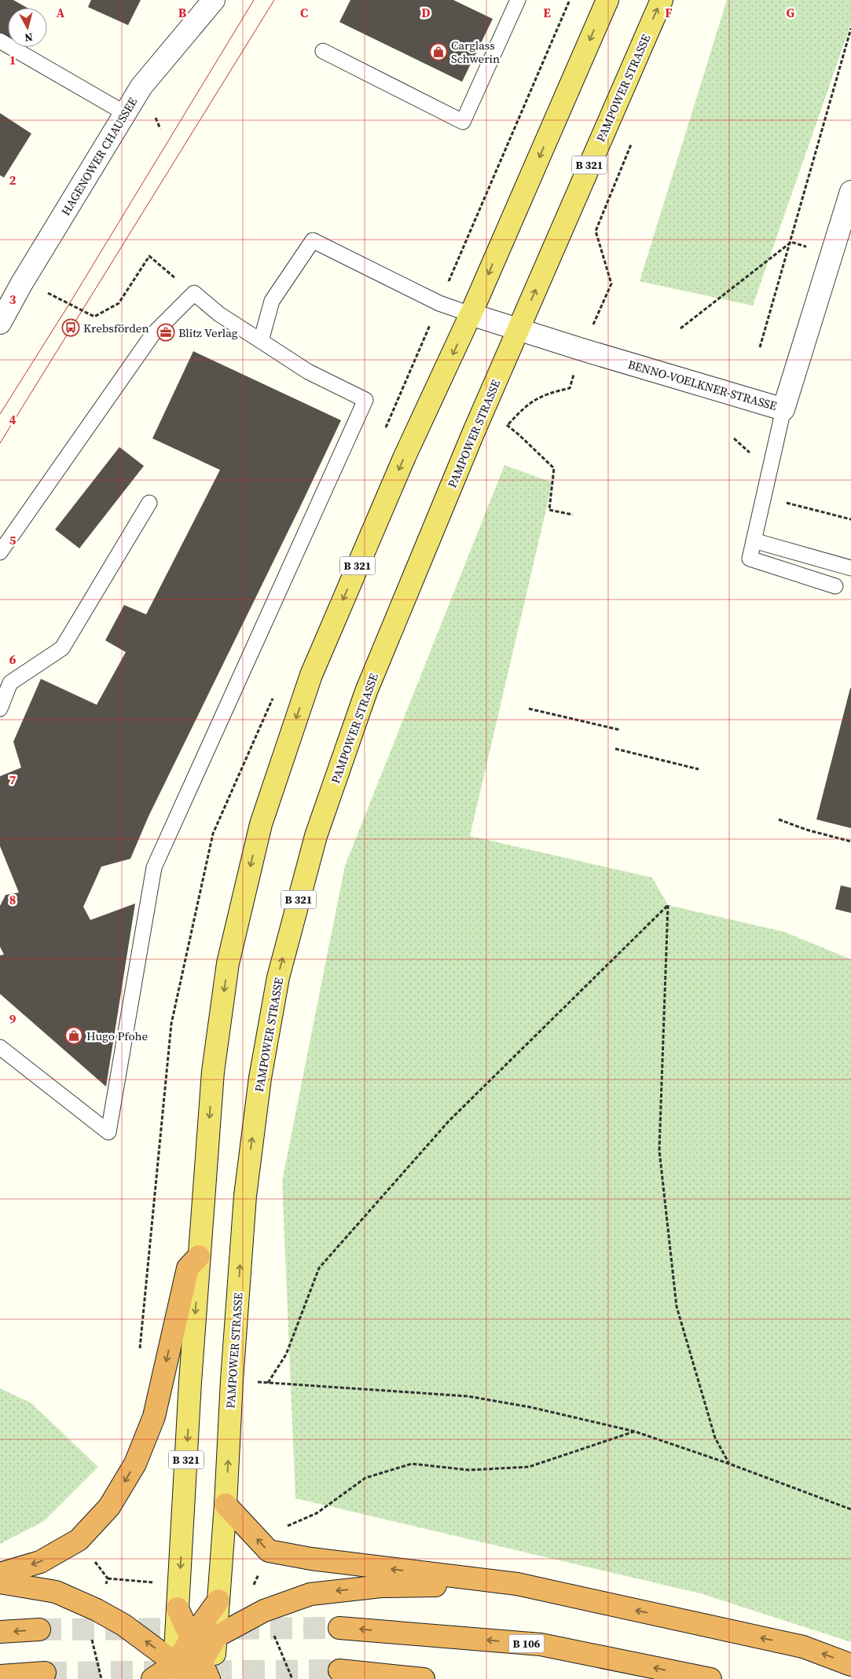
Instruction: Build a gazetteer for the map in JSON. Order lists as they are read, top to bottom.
{
  "streets": {
    "highway": ["B 321", "B 106"],
    "main road": ["PAMPOWER STRASSE"],
    "street": ["HAGENOWER CHAUSSEE", "BENNO-VOELKNER-STRASSE"]
  },
  "crossings": [
    ["PAMPOWER STRASSE", "B 321"],
    ["PAMPOWER STRASSE", "BENNO-VOELKNER-STRASSE"],
    ["B 321", "BENNO-VOELKNER-STRASSE"]
  ],
  "places": {
    "shop": ["Carglass Schwerin", "Hugo Pfohe"],
    "bus stop": ["Krebsförden"],
    "office": ["Blitz Verlag"]
  },
  "north": "bottom",
  "grid": {
    "columns": [
      "A",
      "B",
      "C",
      "D",
      "E",
      "F",
      "G"
    ],
    "rows": [
      "1",
      "2",
      "3",
      "4",
      "5",
      "6",
      "7",
      "8",
      "9"
    ]
  }
}
